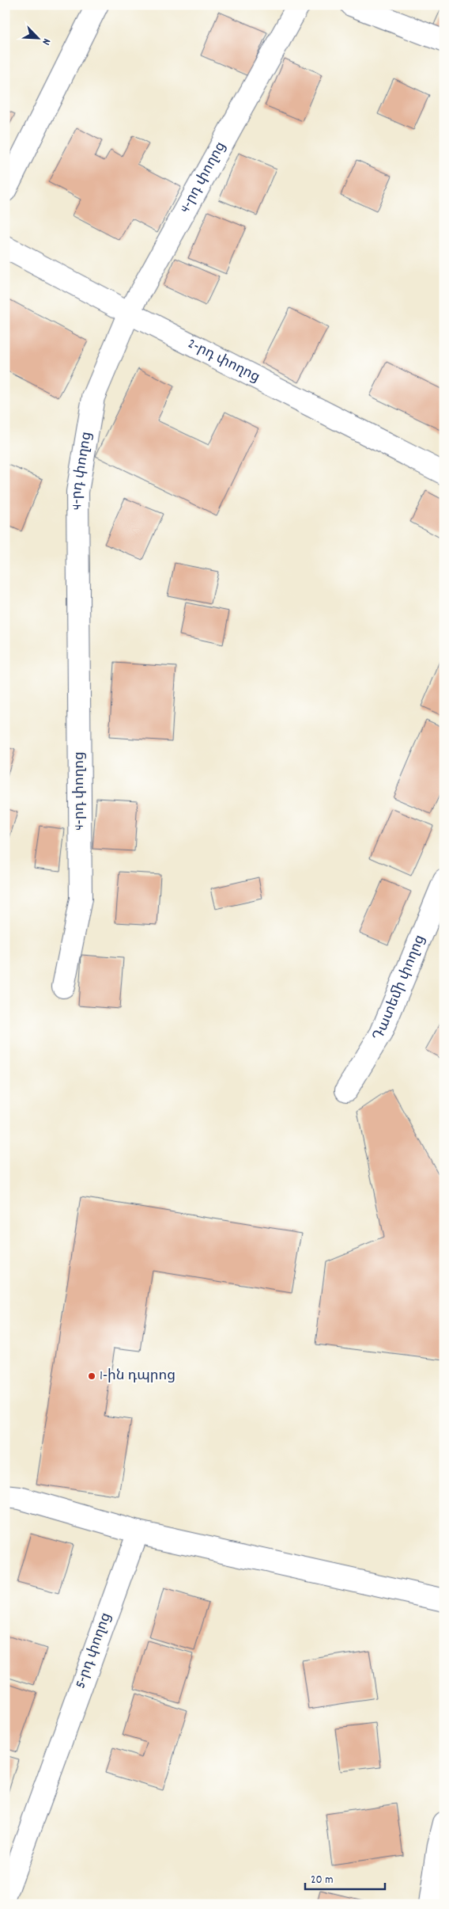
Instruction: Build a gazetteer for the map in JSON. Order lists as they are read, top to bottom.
{
  "streets": {
    "street": [
      "4-րդ փողոց",
      "2-րդ փողոց",
      "Դատեմի փողոց",
      "5-րդ փողոց"
    ]
  },
  "crossings": [
    ["4-րդ փողոց", "2-րդ փողոց"]
  ],
  "places": ["1-ին դպրոց"],
  "scale_bar": "20 m",
  "north": "bottom right"
}
